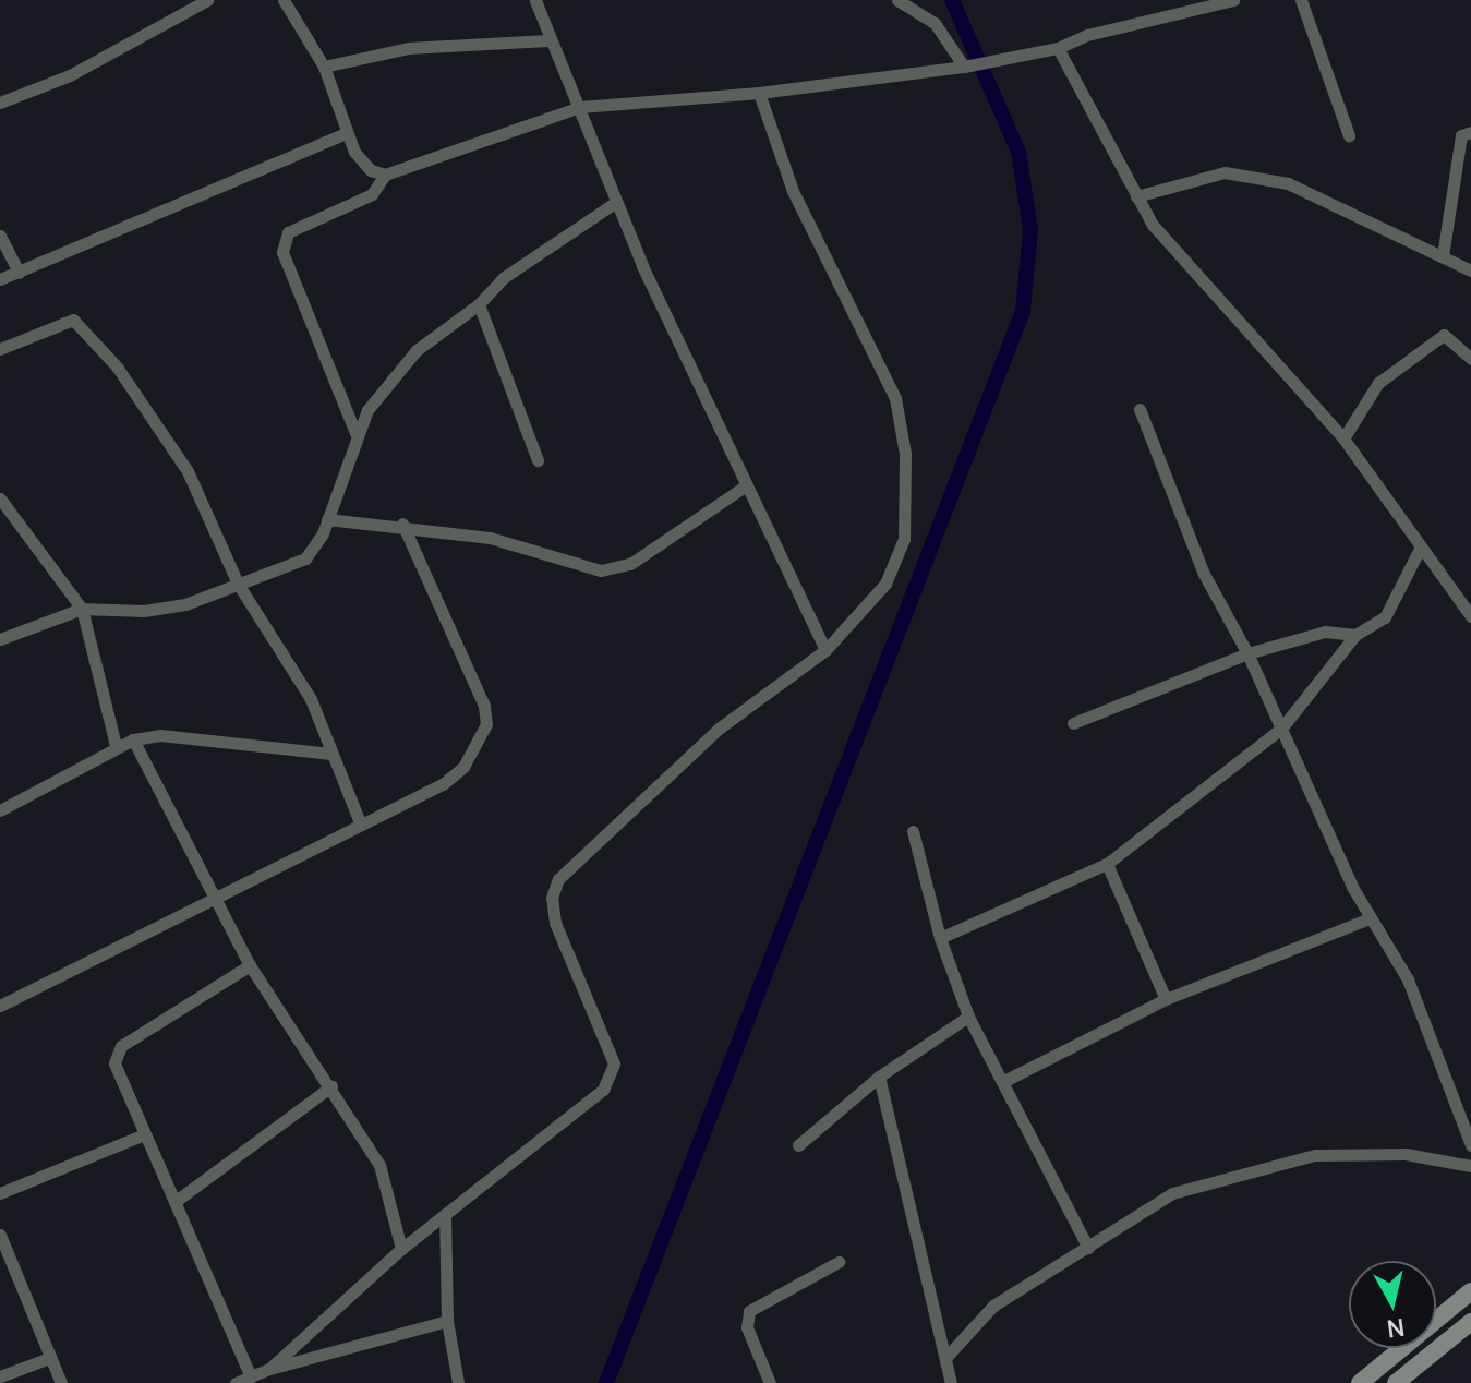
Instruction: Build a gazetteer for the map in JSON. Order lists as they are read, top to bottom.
{
  "north": "bottom"
}
